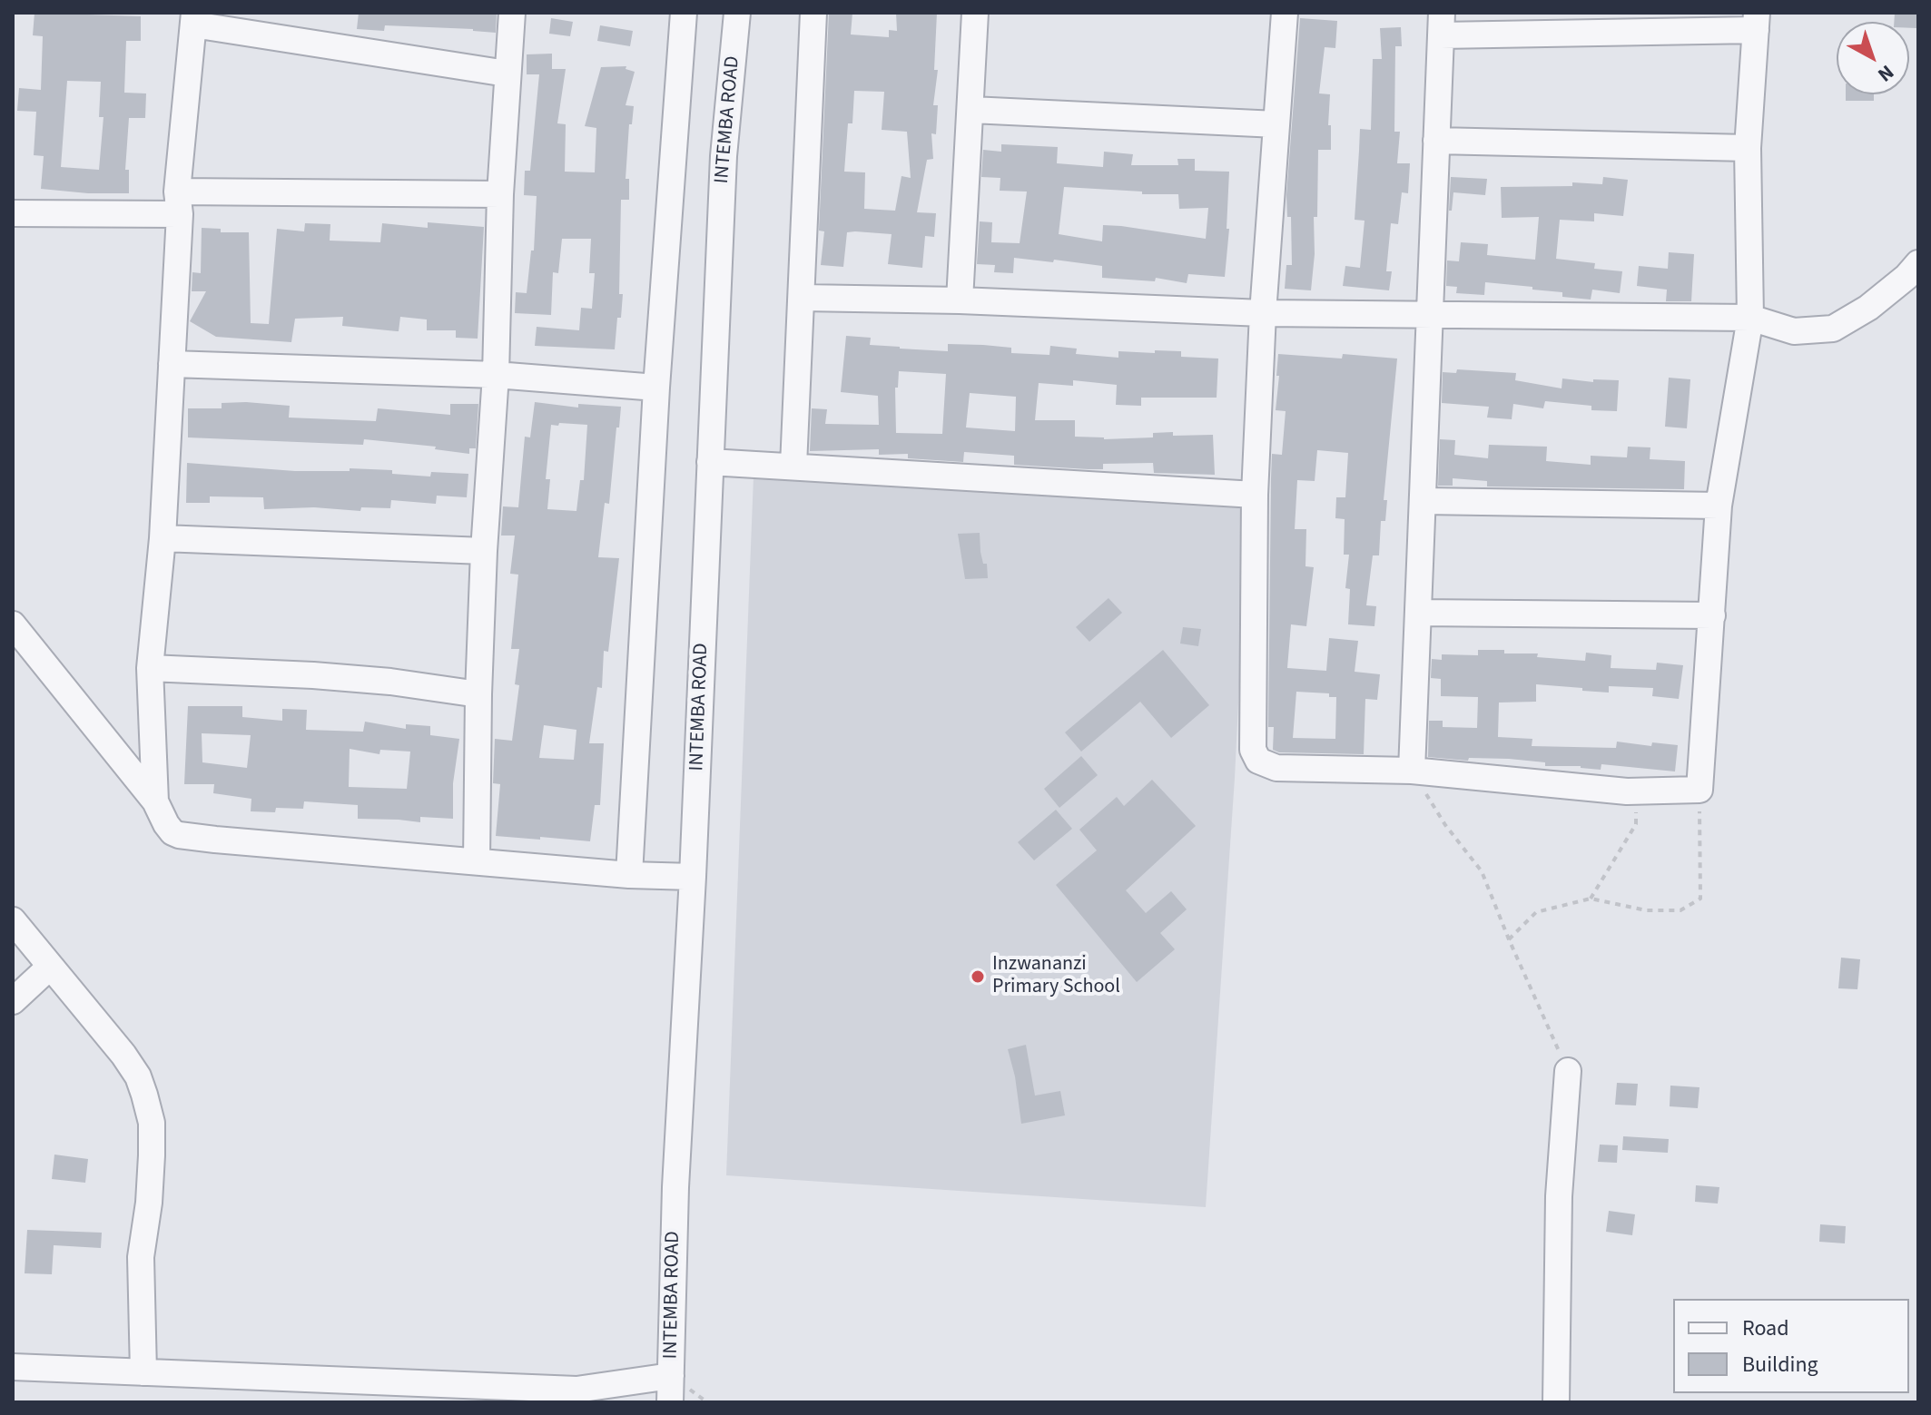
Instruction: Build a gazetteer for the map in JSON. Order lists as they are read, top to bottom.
{
  "streets": {
    "street": ["INTEMBA ROAD"]
  },
  "places": ["Inzwananzi Primary School"],
  "legend": ["Road", "Building"],
  "north": "bottom right"
}
